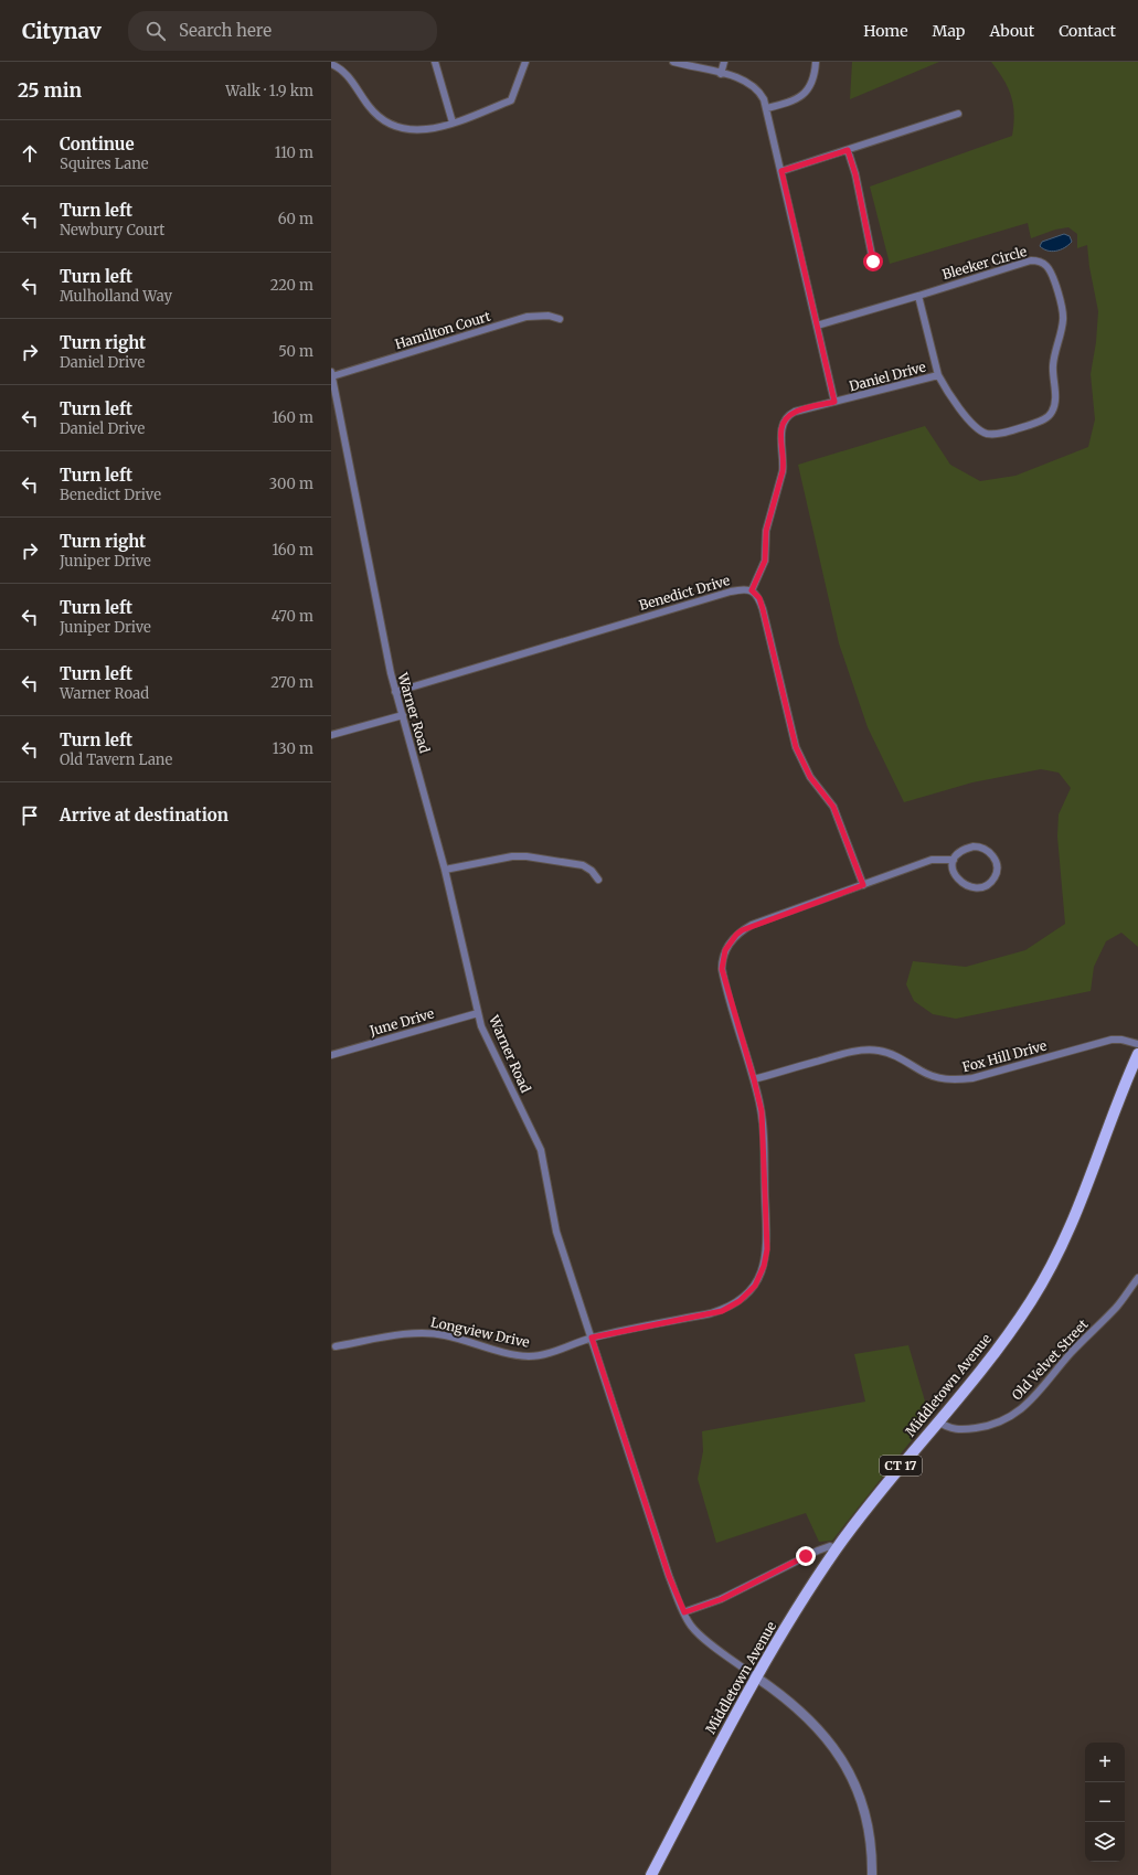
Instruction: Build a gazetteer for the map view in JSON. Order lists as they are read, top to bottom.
{
  "streets": {
    "main road": ["Middletown Avenue", "CT 17"],
    "street": [
      "Bleeker Circle",
      "Hamilton Court",
      "Daniel Drive",
      "Benedict Drive",
      "Warner Road",
      "June Drive",
      "Fox Hill Drive",
      "Longview Drive",
      "Old Velvet Street"
    ]
  },
  "crossings": [
    ["Bleeker Circle", "Daniel Drive"],
    ["Hamilton Court", "Warner Road"],
    ["Daniel Drive", "Benedict Drive"],
    ["Benedict Drive", "Warner Road"],
    ["Warner Road", "June Drive"],
    ["Warner Road", "Longview Drive"],
    ["Warner Road", "Middletown Avenue"],
    ["Fox Hill Drive", "Longview Drive"],
    ["Old Velvet Street", "Middletown Avenue"]
  ],
  "page": {
    "header": "Citynav",
    "search": "Search here",
    "nav": [
      "Home",
      "Map",
      "About",
      "Contact"
    ],
    "heading": ["25 min", "Walk · 1.9 km"],
    "list": [
      ["Continue", "Squires Lane", "110 m"],
      ["Turn left", "Newbury Court", "60 m"],
      ["Turn left", "Mulholland Way", "220 m"],
      ["Turn right", "Daniel Drive", "50 m"],
      ["Turn left", "Daniel Drive", "160 m"],
      ["Turn left", "Benedict Drive", "300 m"],
      ["Turn right", "Juniper Drive", "160 m"],
      ["Turn left", "Juniper Drive", "470 m"],
      ["Turn left", "Warner Road", "270 m"],
      ["Turn left", "Old Tavern Lane", "130 m"],
      "Arrive at destination"
    ],
    "map_buttons": ["+", "−"]
  }
}
